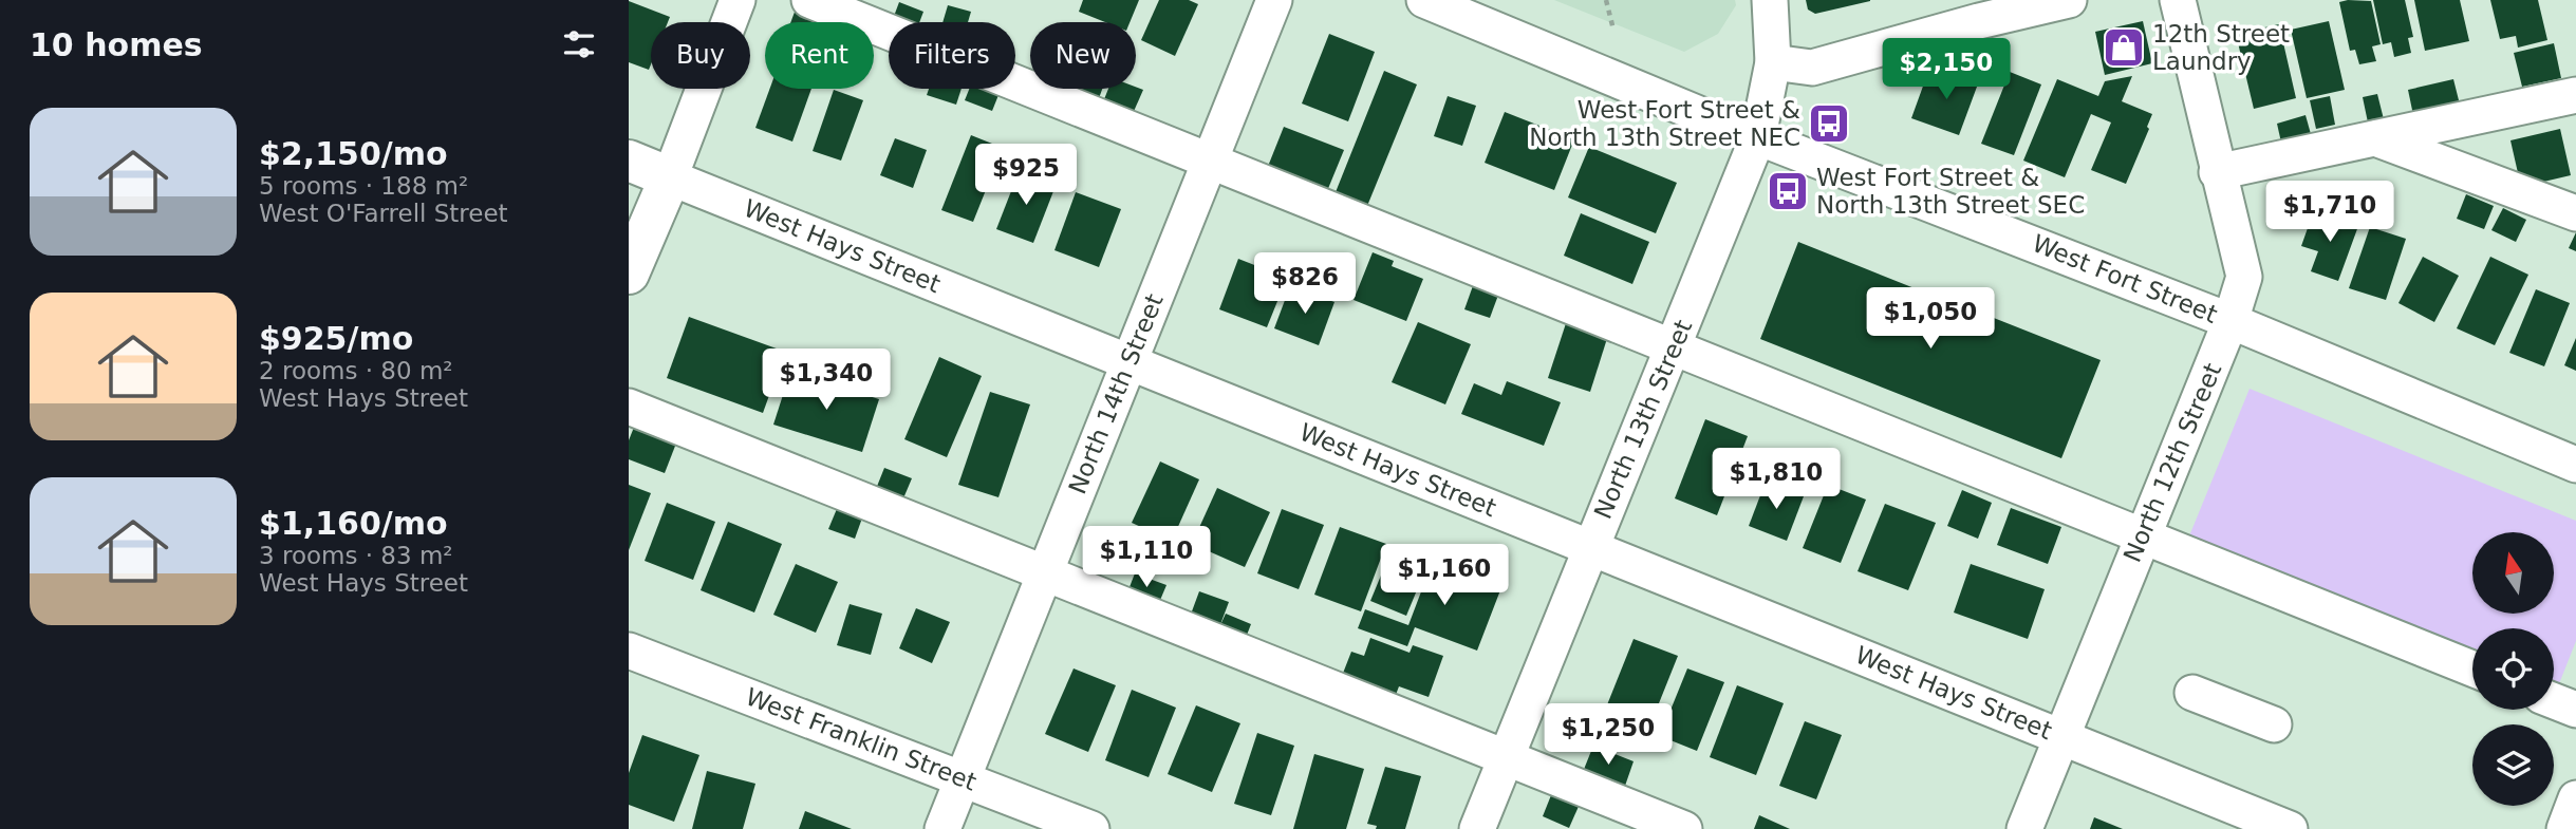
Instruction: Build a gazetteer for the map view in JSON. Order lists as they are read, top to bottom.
{
  "streets": {
    "main road": ["West Hays Street"],
    "street": [
      "West Fort Street",
      "North 14th Street",
      "North 13th Street",
      "North 12th Street",
      "West Franklin Street"
    ]
  },
  "crossings": [
    ["West Hays Street", "North 14th Street"],
    ["West Hays Street", "North 13th Street"],
    ["West Hays Street", "North 12th Street"],
    ["West Fort Street", "North 13th Street"],
    ["West Fort Street", "North 12th Street"],
    ["North 14th Street", "West Franklin Street"]
  ],
  "places": {
    "shop": ["12th Street Laundry"],
    "bus stop": ["West Fort Street & North 13th Street NEC", "West Fort Street & North 13th Street SEC"]
  },
  "north": "top",
  "page": {
    "heading": "10 homes",
    "chip": [
      "Buy",
      "Rent",
      "Filters",
      "New"
    ],
    "price": [
      "$2,150",
      "$925",
      "$1,710",
      "$826",
      "$1,050",
      "$1,340",
      "$1,810",
      "$1,110",
      "$1,160",
      "$1,250"
    ],
    "list": [
      {
        "name": "$2,150/mo",
        "note": "5 rooms · 188 m² · West O'Farrell Street"
      },
      {
        "name": "$925/mo",
        "note": "2 rooms · 80 m² · West Hays Street"
      },
      {
        "name": "$1,160/mo",
        "note": "3 rooms · 83 m² · West Hays Street"
      }
    ]
  }
}
